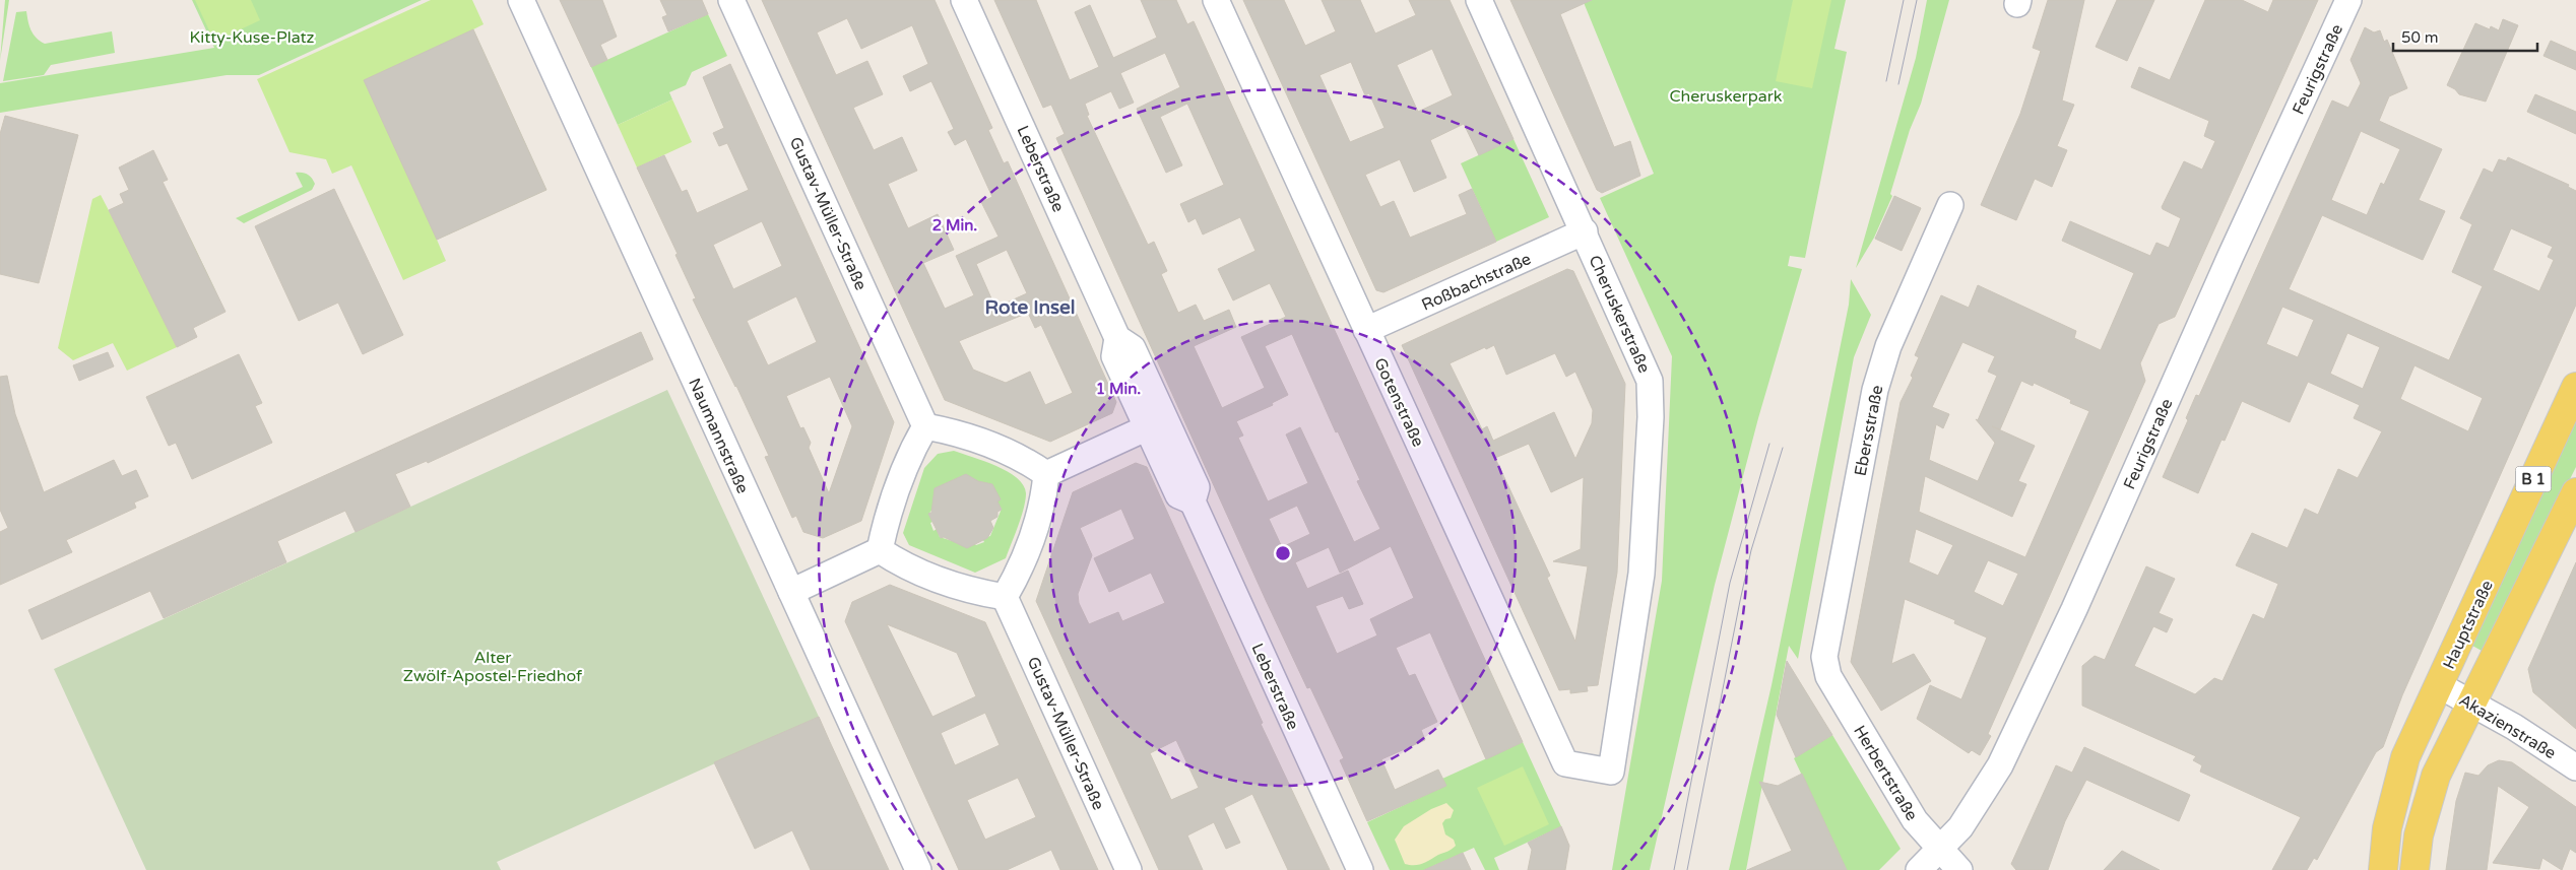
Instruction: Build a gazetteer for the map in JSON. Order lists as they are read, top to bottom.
{
  "streets": {
    "main road": ["B 1", "Hauptstraße"],
    "street": [
      "Feurigstraße",
      "Leberstraße",
      "Gustav-Müller-Straße",
      "Roßbachstraße",
      "Cheruskerstraße",
      "Gotenstraße",
      "Ebersstraße",
      "Naumannstraße",
      "Akazienstraße",
      "Herbertstraße"
    ]
  },
  "crossings": [
    ["Feurigstraße", "Herbertstraße"],
    ["Roßbachstraße", "Cheruskerstraße"],
    ["Roßbachstraße", "Gotenstraße"],
    ["Cheruskerstraße", "Gotenstraße"],
    ["Ebersstraße", "Herbertstraße"],
    ["B 1", "Akazienstraße"],
    ["Hauptstraße", "Akazienstraße"]
  ],
  "districts": ["Rote Insel"],
  "parks": ["Kitty-Kuse-Platz", "Cheruskerpark", "Alter Zwölf-Apostel-Friedhof"],
  "scale_bar": "50 m",
  "rings": ["2 Min.", "1 Min."]
}
